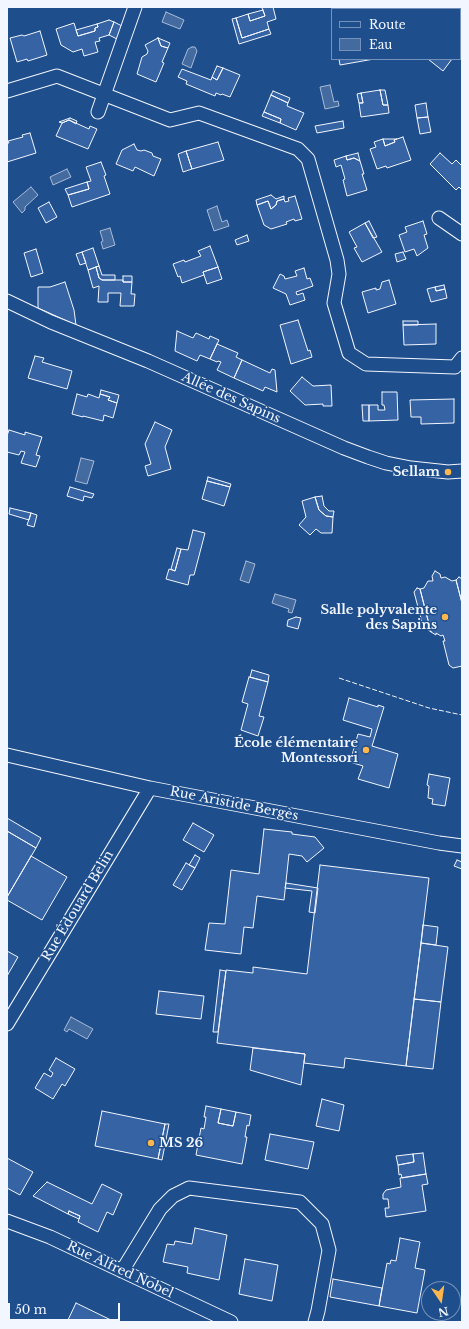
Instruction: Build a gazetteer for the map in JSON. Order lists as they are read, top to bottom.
{
  "streets": {
    "street": [
      "Allée des Sapins",
      "Rue Aristide Bergès",
      "Rue Édouard Belin",
      "Rue Alfred Nobel"
    ]
  },
  "crossings": [
    ["Rue Aristide Bergès", "Rue Édouard Belin"]
  ],
  "places": [
    "Sellam",
    "Salle polyvalente des Sapins",
    "École élémentaire Montessori",
    "MS 26"
  ],
  "legend": ["Route", "Eau"],
  "scale_bar": "50 m",
  "north": "bottom"
}
